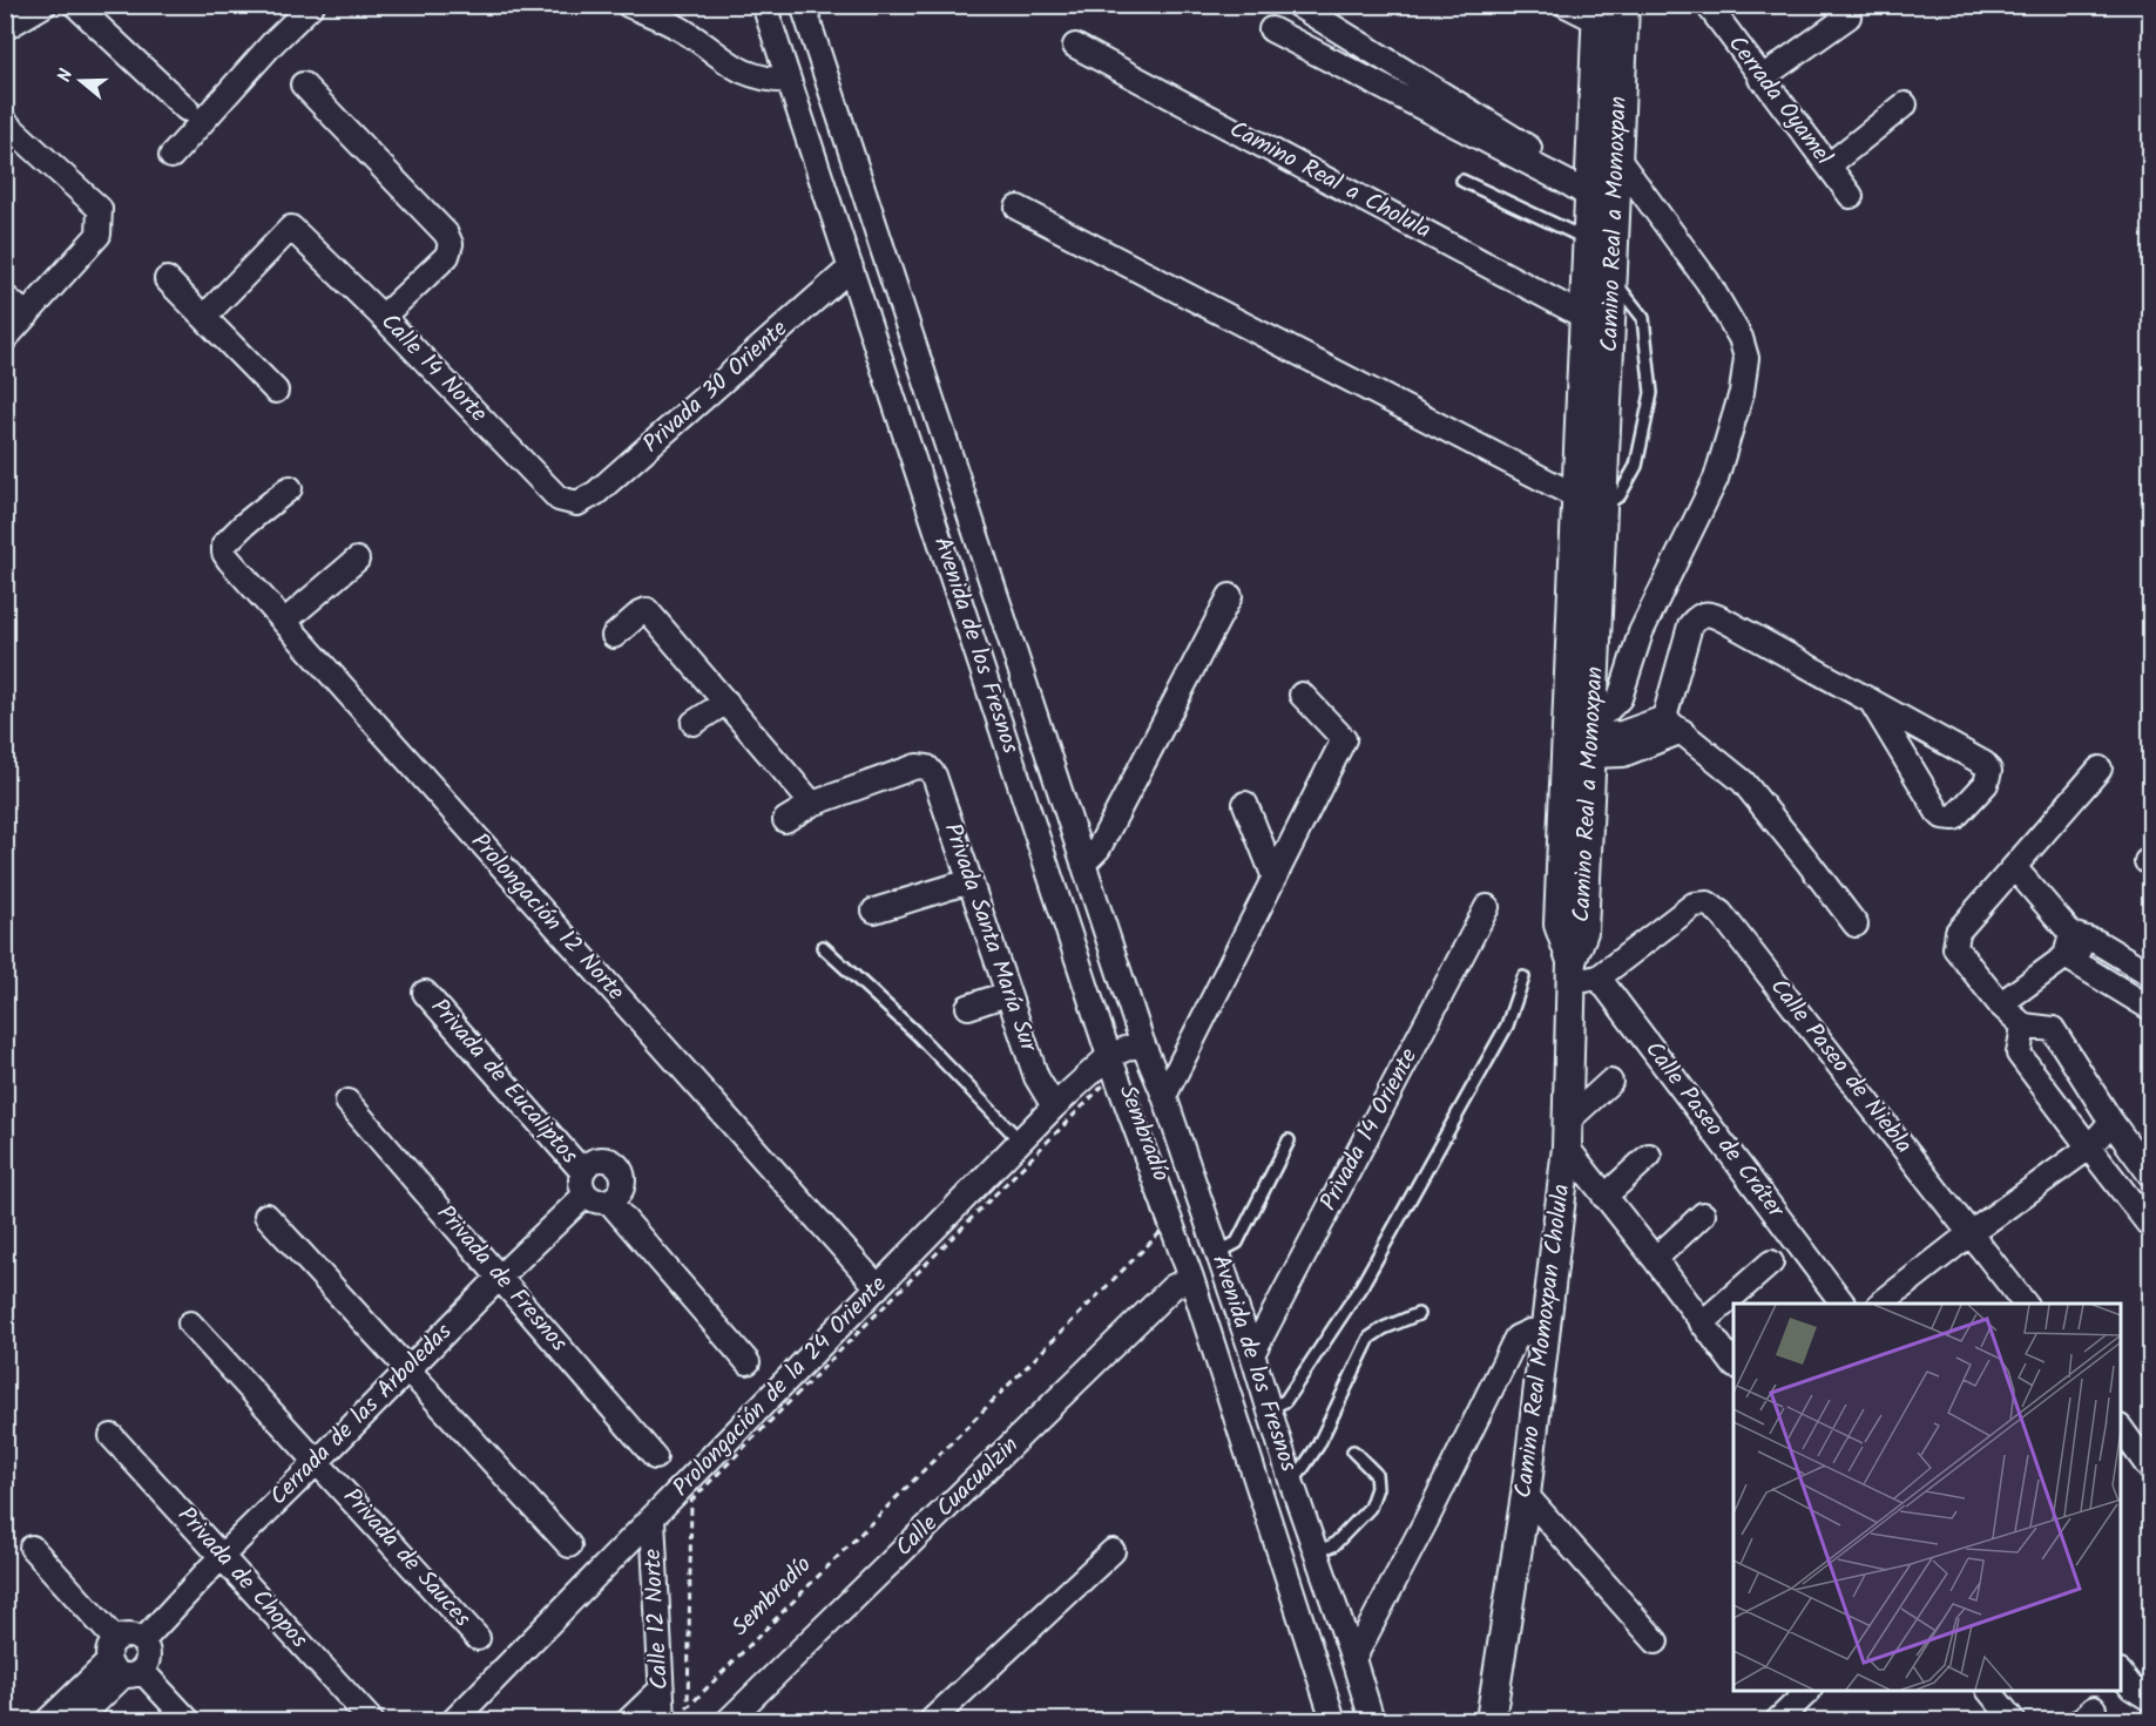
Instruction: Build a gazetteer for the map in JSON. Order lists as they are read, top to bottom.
{
  "streets": {
    "street": [
      "Cerrada Oyamel",
      "Camino Real a Cholula",
      "Camino Real a Momoxpan",
      "Calle 14 Norte",
      "Privada 30 Oriente",
      "Avenida de los Fresnos",
      "Prolongación 12 Norte",
      "Privada Santa María Sur",
      "Calle Paseo de Niebla",
      "Privada de Eucaliptos",
      "Privada 14 Oriente",
      "Calle Paseo de Cráter",
      "Privada de Fresnos",
      "Camino Real Momoxpan Cholula",
      "Prolongación de la 24 Oriente",
      "Cerrada de las Arboledas",
      "Calle Cuacualzin",
      "Privada de Sauces",
      "Privada de Chopos",
      "Calle 12 Norte"
    ],
    "path": ["Sembradío"]
  },
  "crossings": [
    ["Camino Real a Cholula", "Camino Real a Momoxpan"],
    ["Camino Real a Momoxpan", "Camino Real Momoxpan Cholula"],
    ["Calle 14 Norte", "Privada 30 Oriente"],
    ["Privada 30 Oriente", "Avenida de los Fresnos"],
    ["Avenida de los Fresnos", "Privada 14 Oriente"],
    ["Avenida de los Fresnos", "Prolongación de la 24 Oriente"],
    ["Avenida de los Fresnos", "Calle Cuacualzin"],
    ["Prolongación 12 Norte", "Prolongación de la 24 Oriente"],
    ["Privada Santa María Sur", "Prolongación de la 24 Oriente"],
    ["Calle Paseo de Niebla", "Calle Paseo de Cráter"],
    ["Privada de Eucaliptos", "Cerrada de las Arboledas"],
    ["Privada de Fresnos", "Cerrada de las Arboledas"],
    ["Prolongación de la 24 Oriente", "Calle 12 Norte"],
    ["Cerrada de las Arboledas", "Privada de Sauces"],
    ["Cerrada de las Arboledas", "Privada de Chopos"]
  ],
  "north": "left"
}
